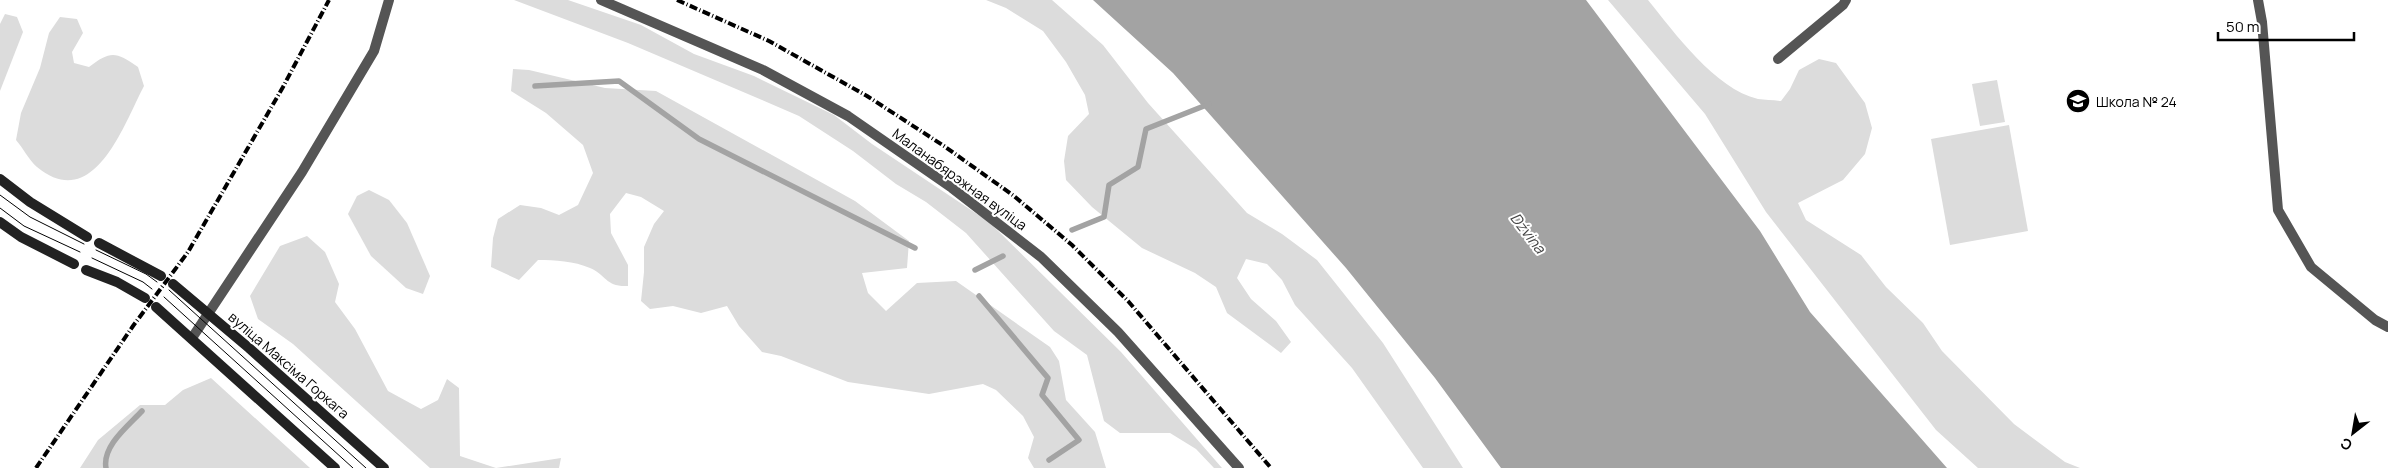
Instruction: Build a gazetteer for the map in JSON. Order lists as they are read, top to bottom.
{
  "streets": {
    "main road": ["вуліца Максіма Горкага"],
    "street": ["Маланабярэжная вуліца"]
  },
  "water": ["Dźvina"],
  "places": {
    "school or university": ["Школа № 24"]
  },
  "scale_bar": "50 m",
  "north": "bottom left"
}
